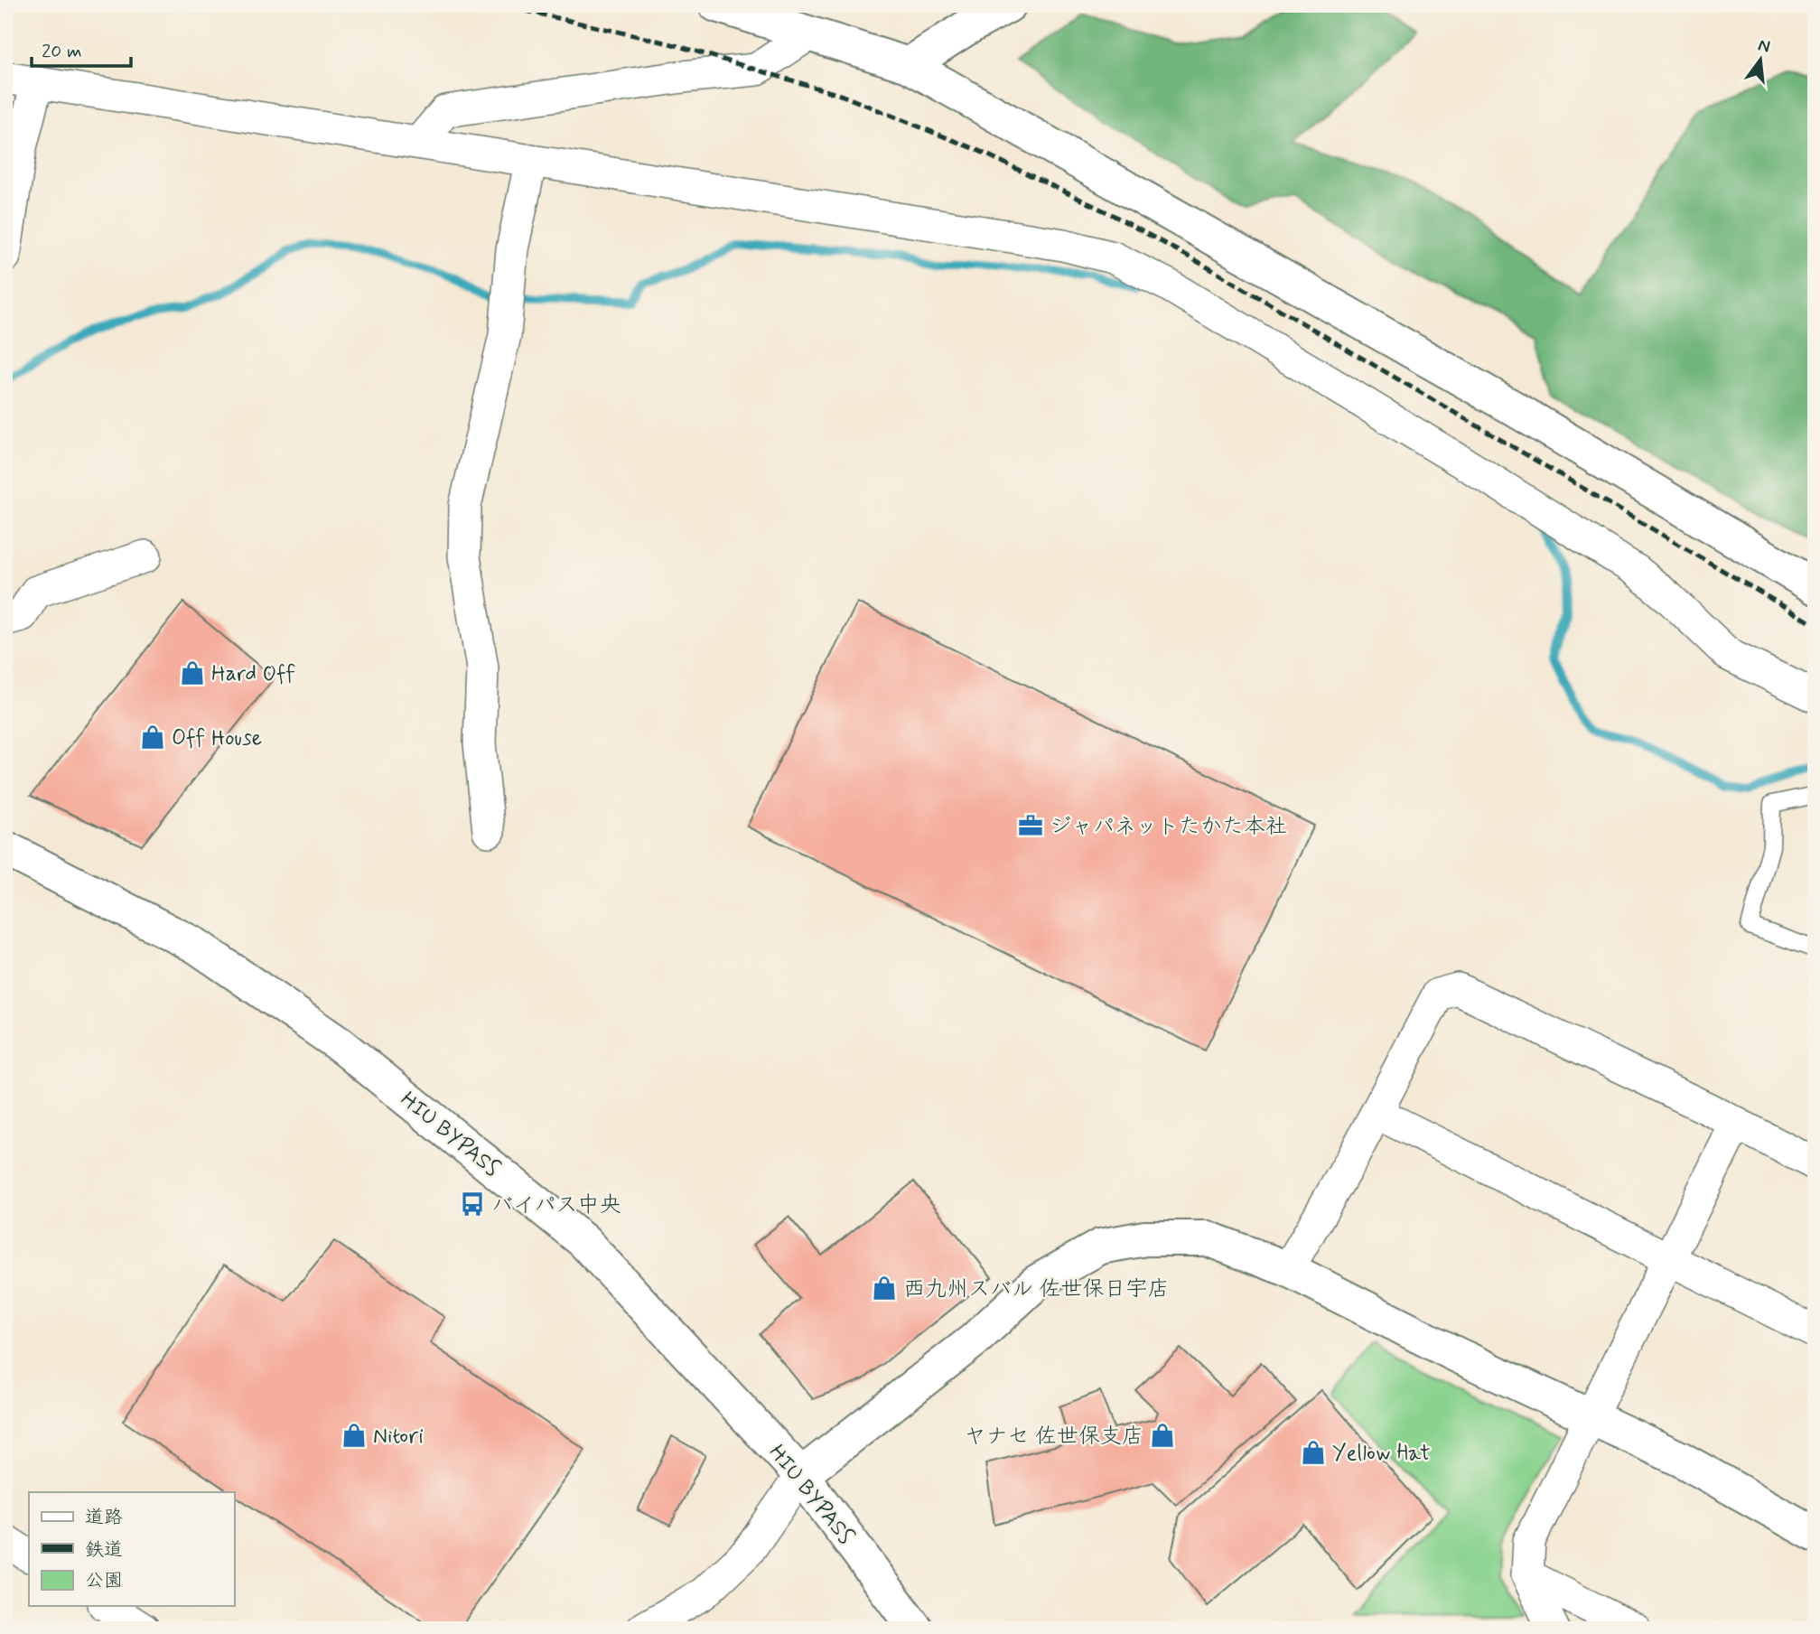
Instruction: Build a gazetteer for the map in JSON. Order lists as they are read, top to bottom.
{
  "streets": {
    "main road": ["HIU BYPASS"]
  },
  "places": {
    "shop": [
      "Hard Off",
      "Off House",
      "西九州スバル 佐世保日宇店",
      "Nitori",
      "ヤナセ 佐世保支店",
      "Yellow Hat"
    ],
    "office": ["ジャパネットたかた本社"],
    "bus stop": ["バイパス中央"]
  },
  "legend": ["道路", "鉄道", "公園"],
  "scale_bar": "20 m",
  "north": "top"
}
